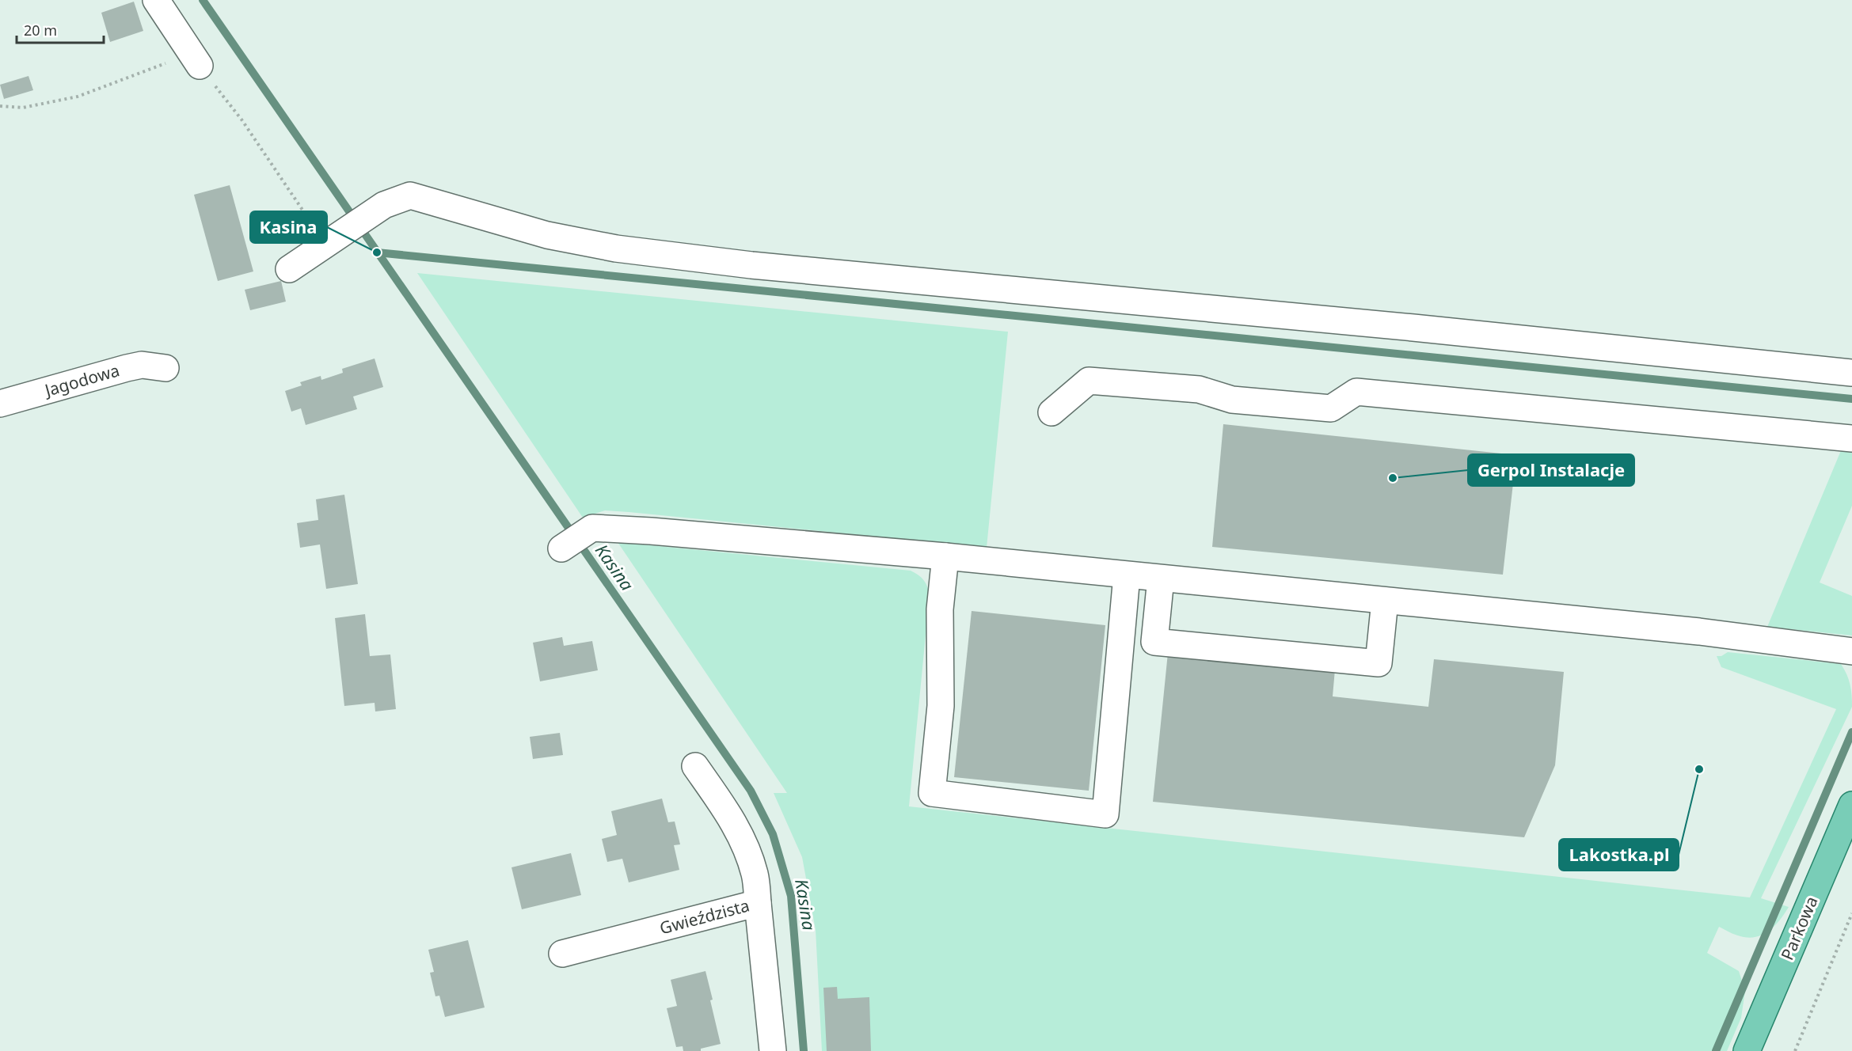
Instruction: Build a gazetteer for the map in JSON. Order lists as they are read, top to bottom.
{
  "streets": {
    "main road": ["Parkowa"],
    "street": ["Jagodowa", "Gwieździsta"]
  },
  "water": ["Kasina"],
  "places": ["Kasina", "Gerpol Instalacje", "Lakostka.pl"],
  "scale_bar": "20 m"
}
